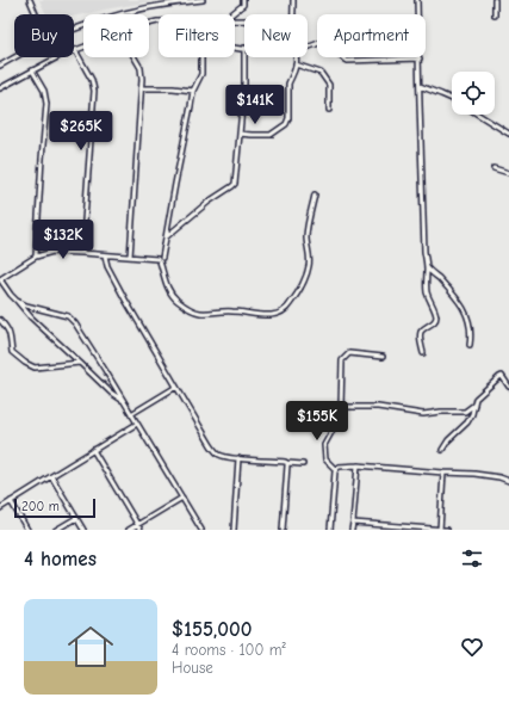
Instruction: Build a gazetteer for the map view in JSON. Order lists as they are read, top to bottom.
{
  "scale_bar": "200 m",
  "page": {
    "chip": [
      "Buy",
      "Rent",
      "Filters",
      "New",
      "Apartment"
    ],
    "price": [
      "$141K",
      "$265K",
      "$132K",
      "$155K"
    ],
    "scale": "200 m",
    "heading": "4 homes",
    "list": [
      {
        "name": "$155,000",
        "note": "4 rooms · 100 m² · House"
      }
    ]
  }
}
